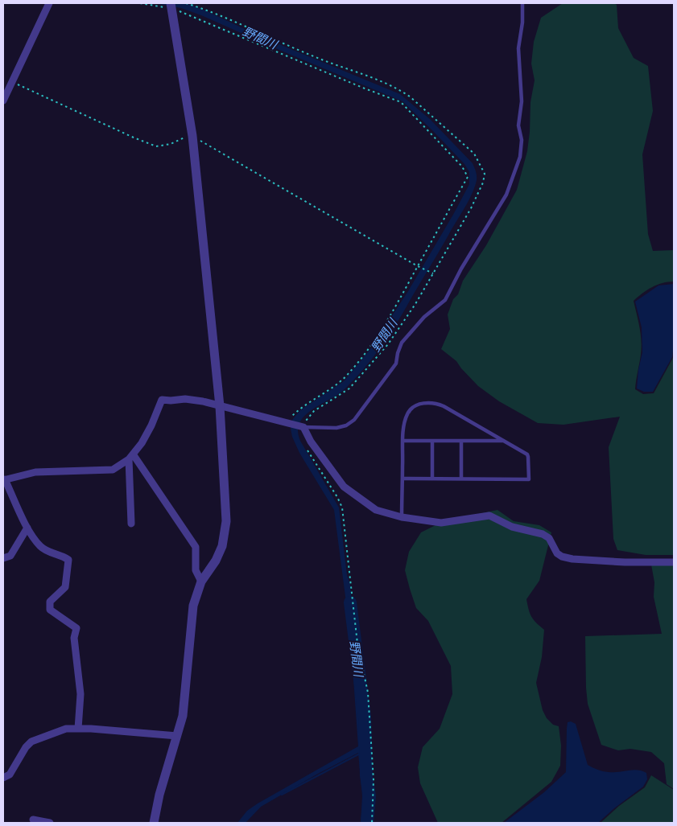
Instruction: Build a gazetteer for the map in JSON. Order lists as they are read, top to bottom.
{
  "water": ["野間川"]
}
